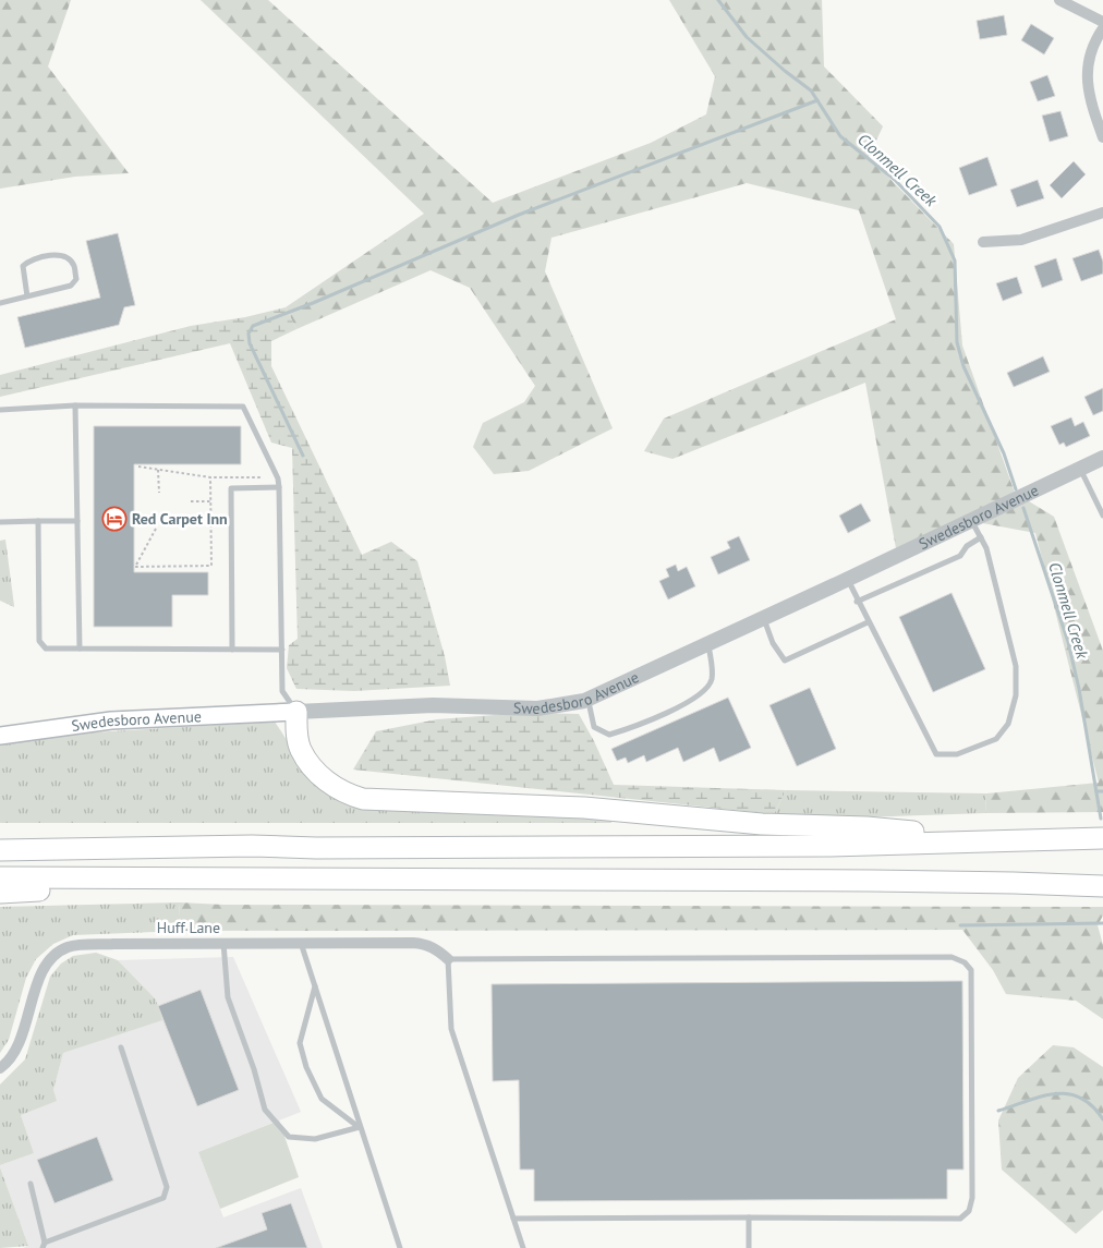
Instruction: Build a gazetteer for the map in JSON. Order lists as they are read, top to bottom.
{
  "streets": {
    "main road": ["Swedesboro Avenue"],
    "street": ["Huff Lane"]
  },
  "water": ["Clonmell Creek"],
  "places": {
    "hotel": ["Red Carpet Inn"]
  }
}
